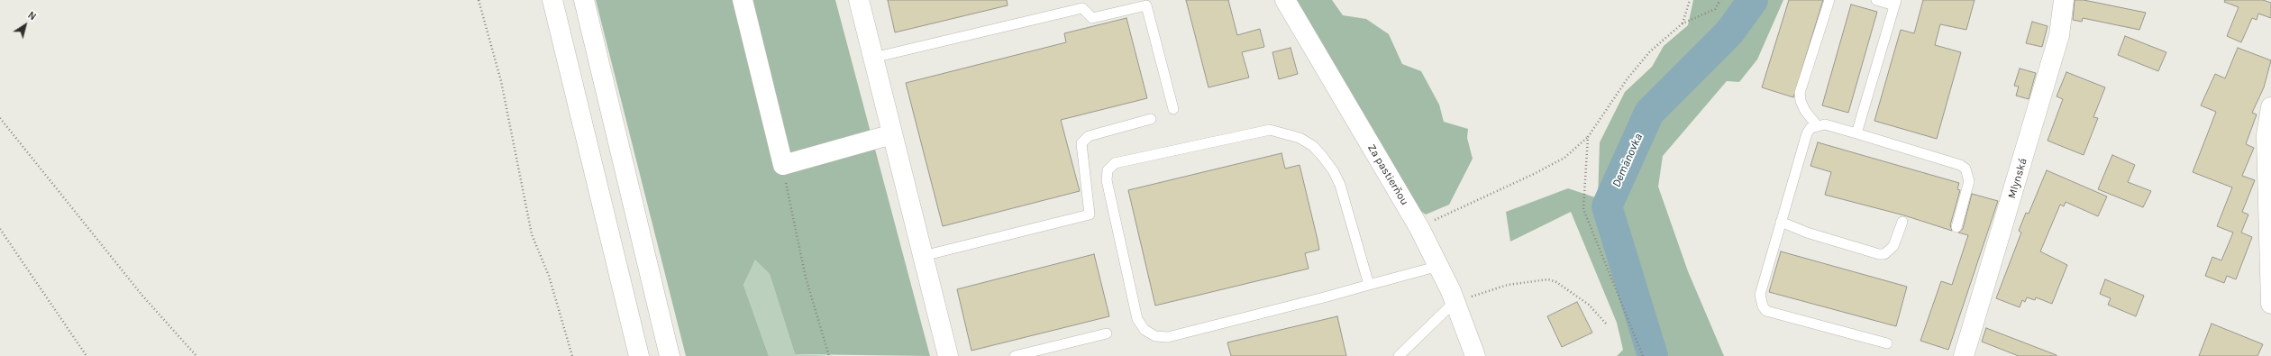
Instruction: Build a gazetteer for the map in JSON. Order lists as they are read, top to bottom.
{
  "streets": {
    "main road": ["Za pastierňou", "Mlynská"]
  },
  "water": ["Demänovka"],
  "north": "top right"
}
